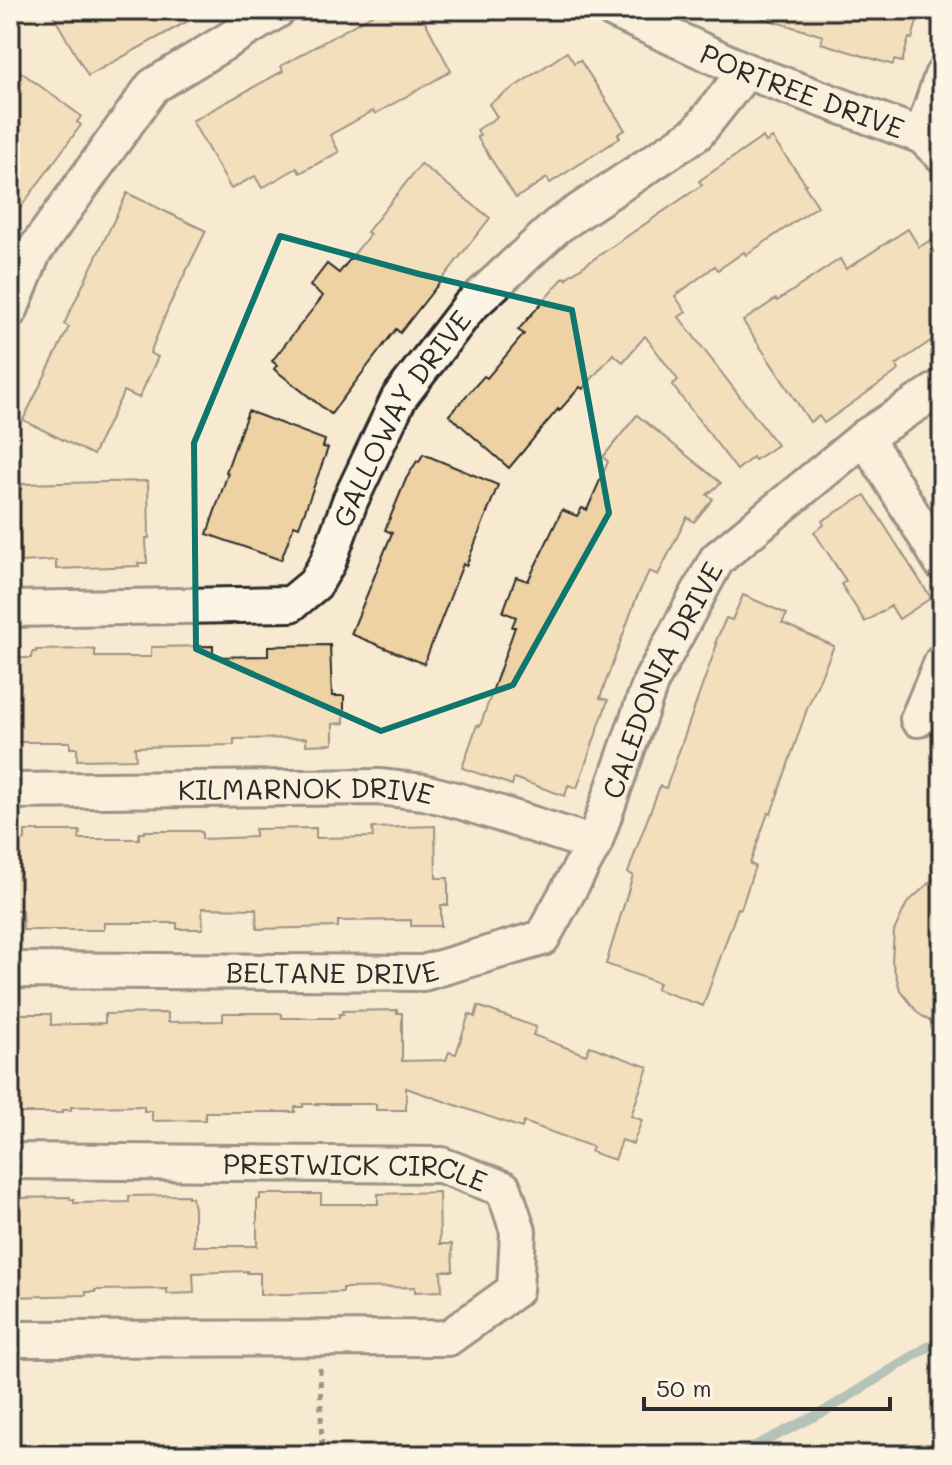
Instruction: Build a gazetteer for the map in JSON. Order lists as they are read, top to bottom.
{
  "streets": {
    "street": [
      "PORTREE DRIVE",
      "GALLOWAY DRIVE",
      "CALEDONIA DRIVE",
      "KILMARNOK DRIVE",
      "BELTANE DRIVE",
      "PRESTWICK CIRCLE"
    ]
  },
  "crossings": [
    ["PORTREE DRIVE", "GALLOWAY DRIVE"],
    ["CALEDONIA DRIVE", "KILMARNOK DRIVE"],
    ["CALEDONIA DRIVE", "BELTANE DRIVE"],
    ["KILMARNOK DRIVE", "BELTANE DRIVE"]
  ],
  "scale_bar": "50 m"
}
